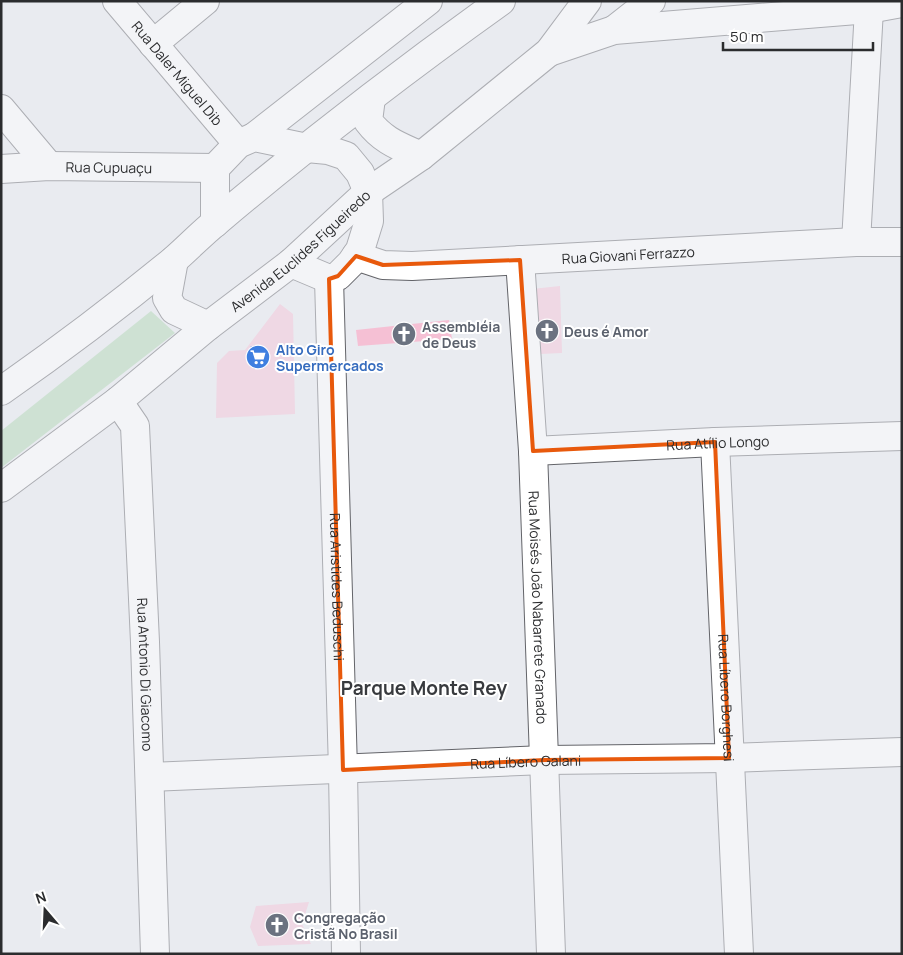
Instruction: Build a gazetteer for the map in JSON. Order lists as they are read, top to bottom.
{
  "streets": {
    "street": [
      "Rua Daler Miguel Dib",
      "Rua Cupuaçu",
      "Avenida Euclides Figueiredo",
      "Rua Giovani Ferrazzo",
      "Rua Atílio Longo",
      "Rua Aristides Beduschi",
      "Rua Moisés João Nabarrete Granado",
      "Rua Antonio Di Giacomo",
      "Rua Líbero Borghesi",
      "Rua Líbero Galani"
    ]
  },
  "crossings": [
    ["Avenida Euclides Figueiredo", "Rua Antonio Di Giacomo"],
    ["Rua Giovani Ferrazzo", "Rua Moisés João Nabarrete Granado"],
    ["Rua Atílio Longo", "Rua Moisés João Nabarrete Granado"],
    ["Rua Atílio Longo", "Rua Líbero Borghesi"],
    ["Rua Aristides Beduschi", "Rua Líbero Galani"],
    ["Rua Moisés João Nabarrete Granado", "Rua Líbero Galani"],
    ["Rua Antonio Di Giacomo", "Rua Líbero Galani"],
    ["Rua Líbero Borghesi", "Rua Líbero Galani"]
  ],
  "districts": ["Parque Monte Rey"],
  "places": {
    "church": ["Deus é Amor", "Assembléia de Deus", "Congregação Cristã No Brasil"],
    "supermarket": ["Alto Giro Supermercados"]
  },
  "scale_bar": "50 m",
  "north": "top"
}
